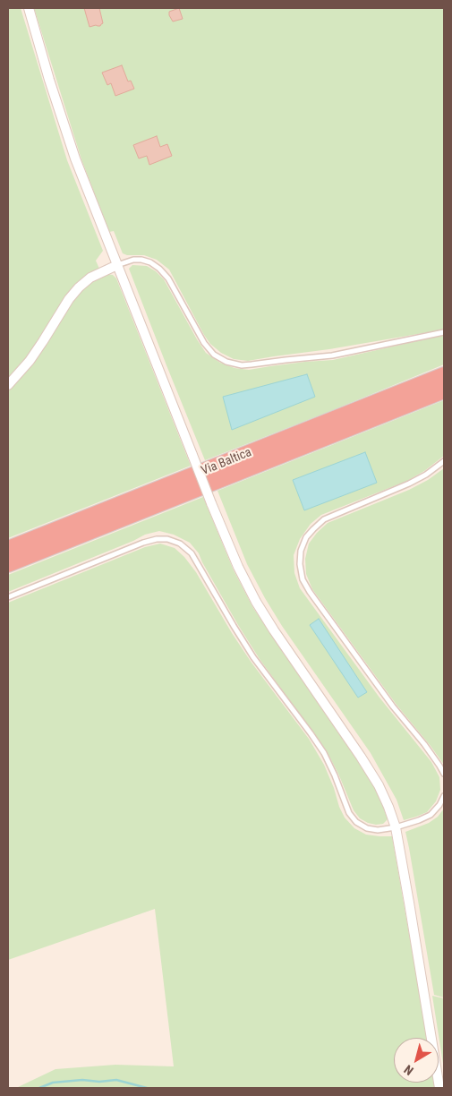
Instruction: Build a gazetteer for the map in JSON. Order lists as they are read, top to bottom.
{
  "streets": {
    "highway": ["Via Baltica"]
  },
  "north": "bottom left"
}
